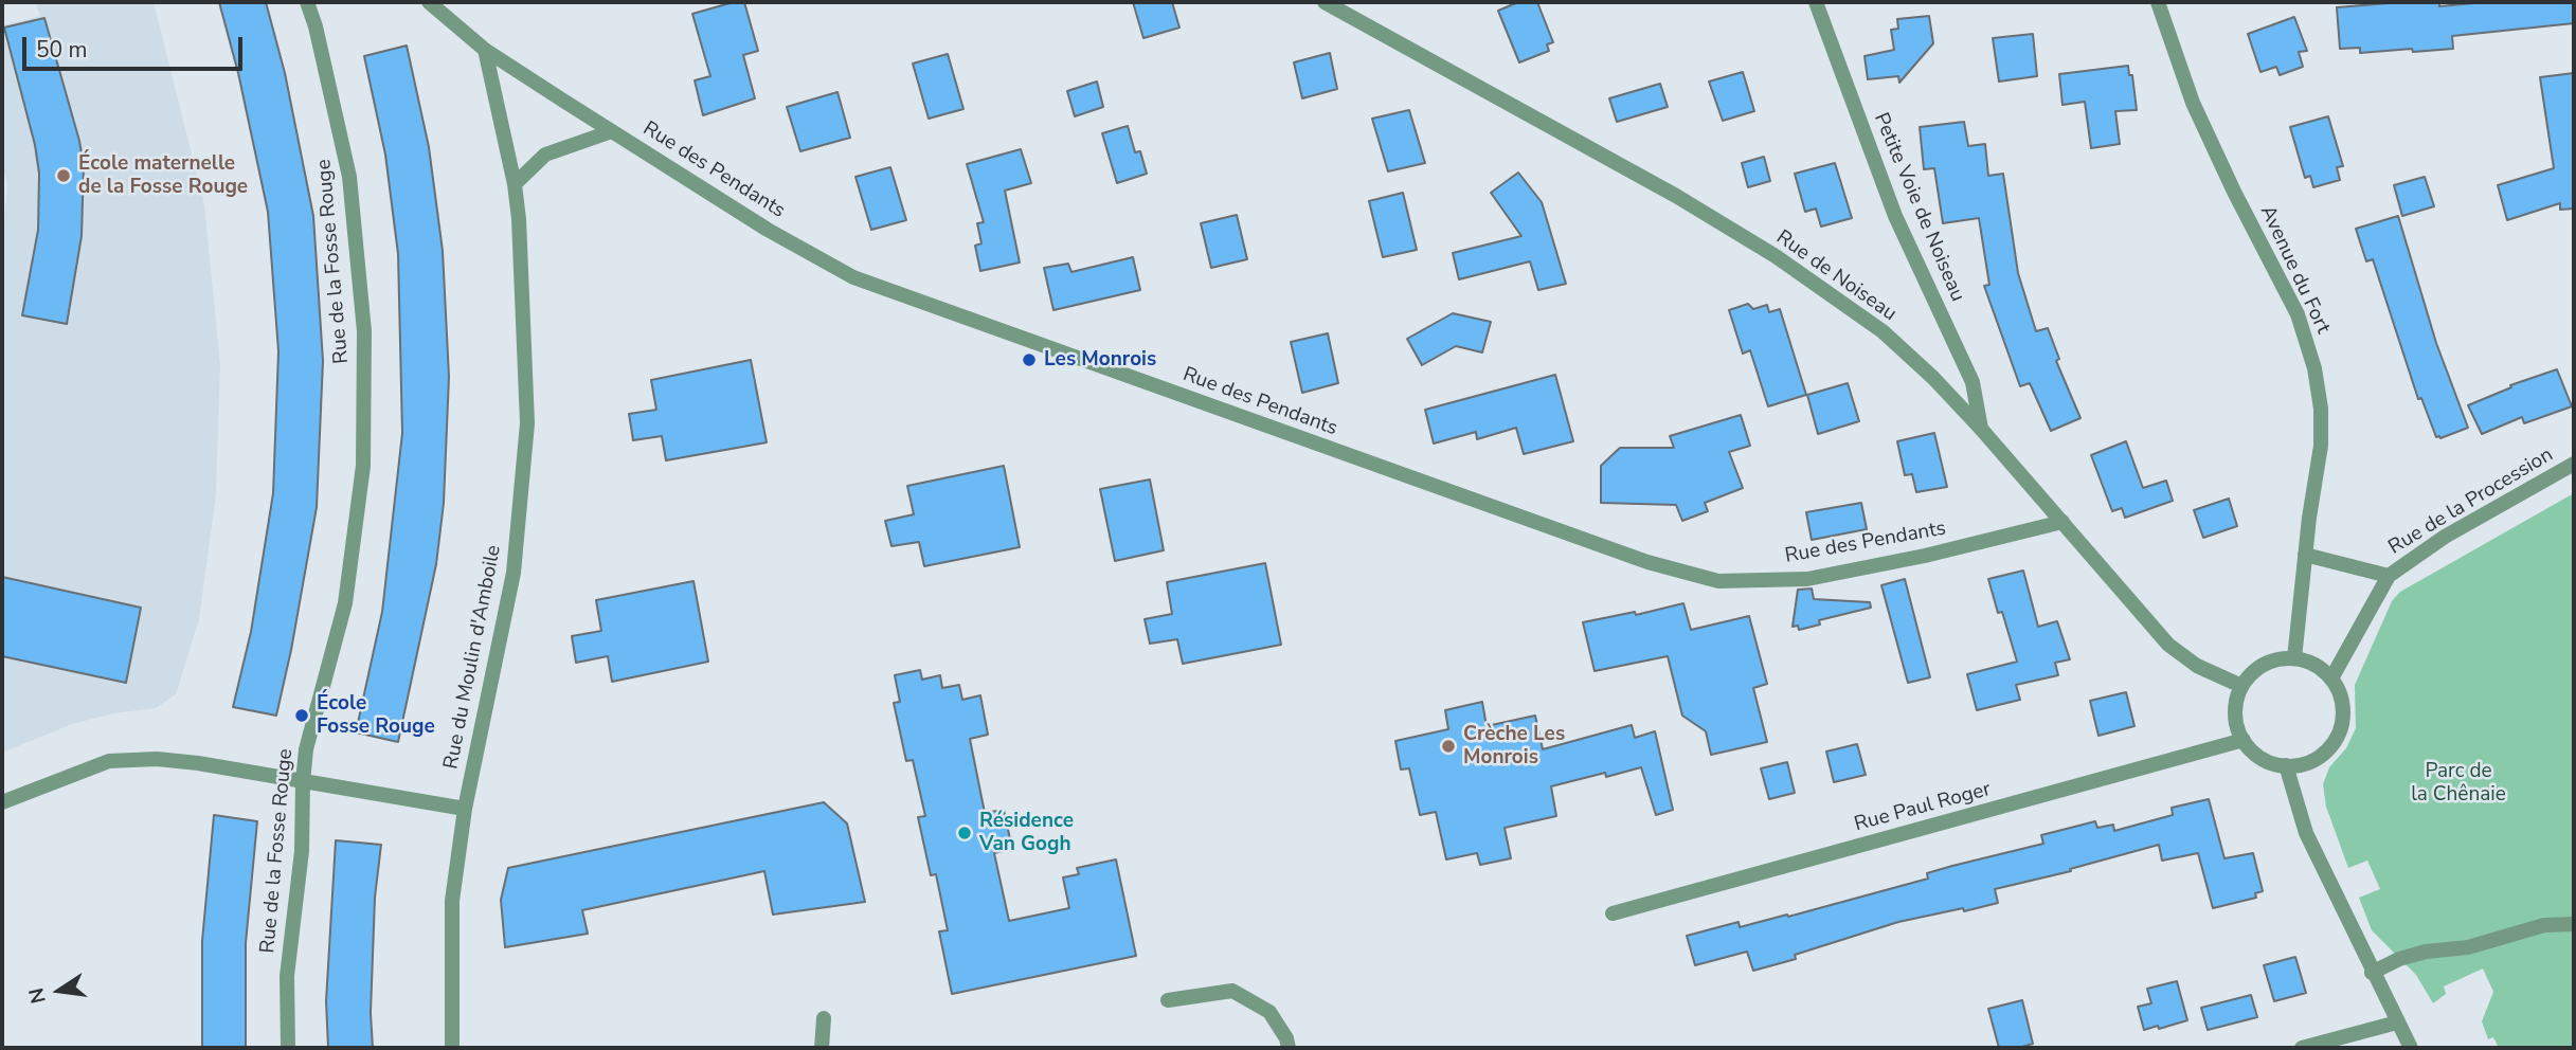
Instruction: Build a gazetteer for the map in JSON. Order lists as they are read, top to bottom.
{
  "streets": {
    "street": [
      "Rue des Pendants",
      "Petite Voie de Noiseau",
      "Rue de la Fosse Rouge",
      "Avenue du Fort",
      "Rue de Noiseau",
      "Rue de la Procession",
      "Rue du Moulin d'Amboile",
      "Rue Paul Roger"
    ]
  },
  "crossings": [
    ["Rue des Pendants", "Rue de Noiseau"],
    ["Rue des Pendants", "Rue du Moulin d'Amboile"],
    ["Petite Voie de Noiseau", "Rue de Noiseau"],
    ["Avenue du Fort", "Rue de Noiseau"],
    ["Avenue du Fort", "Rue Paul Roger"],
    ["Rue de Noiseau", "Rue Paul Roger"]
  ],
  "parks": ["Parc de la Chênaie"],
  "places": [
    "École maternelle de la Fosse Rouge",
    "Les Monrois",
    "École Fosse Rouge",
    "Crèche Les Monrois",
    "Résidence Van Gogh"
  ],
  "scale_bar": "50 m",
  "north": "left"
}
